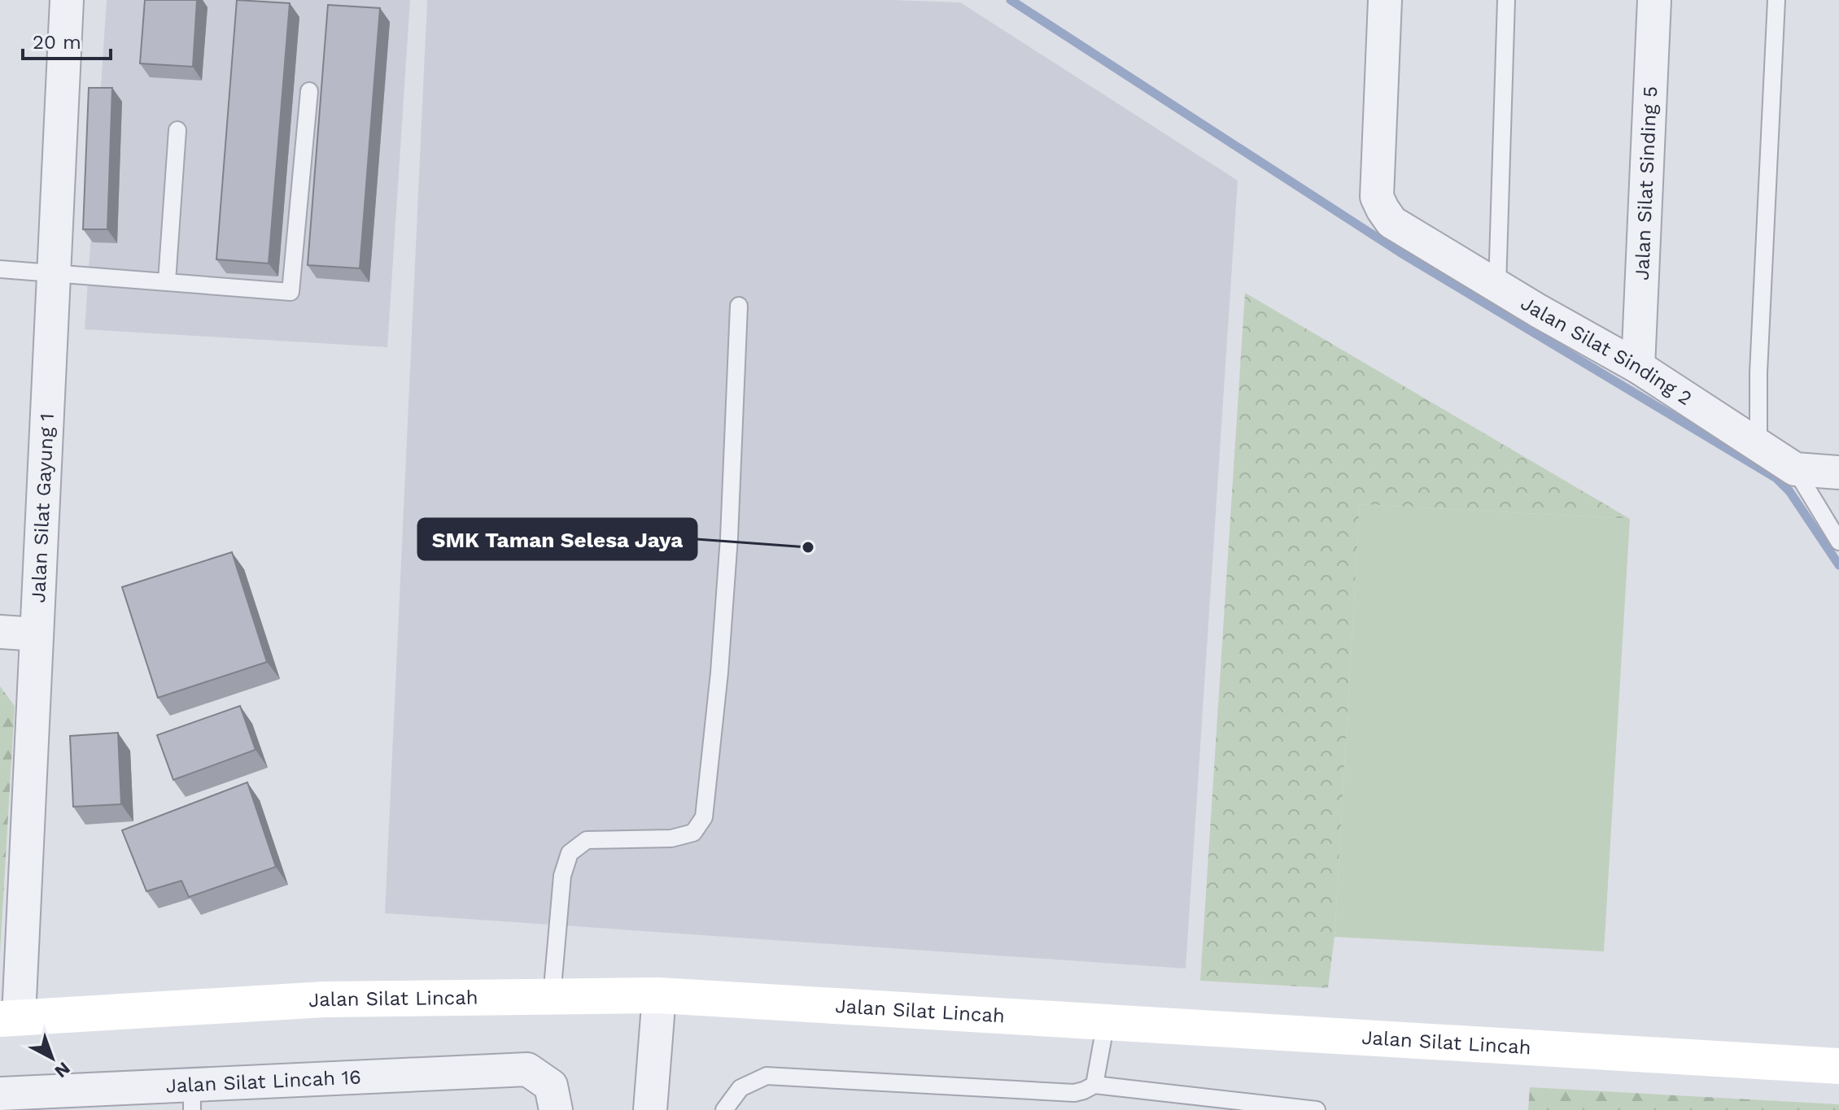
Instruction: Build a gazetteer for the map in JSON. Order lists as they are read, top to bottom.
{
  "streets": {
    "street": [
      "Jalan Silat Sinding 5",
      "Jalan Silat Sinding 2",
      "Jalan Silat Gayung 1",
      "Jalan Silat Lincah",
      "Jalan Silat Lincah 16"
    ]
  },
  "crossings": [
    ["Jalan Silat Sinding 5", "Jalan Silat Sinding 2"],
    ["Jalan Silat Gayung 1", "Jalan Silat Lincah"]
  ],
  "places": ["SMK Taman Selesa Jaya"],
  "scale_bar": "20 m",
  "north": "bottom right"
}
